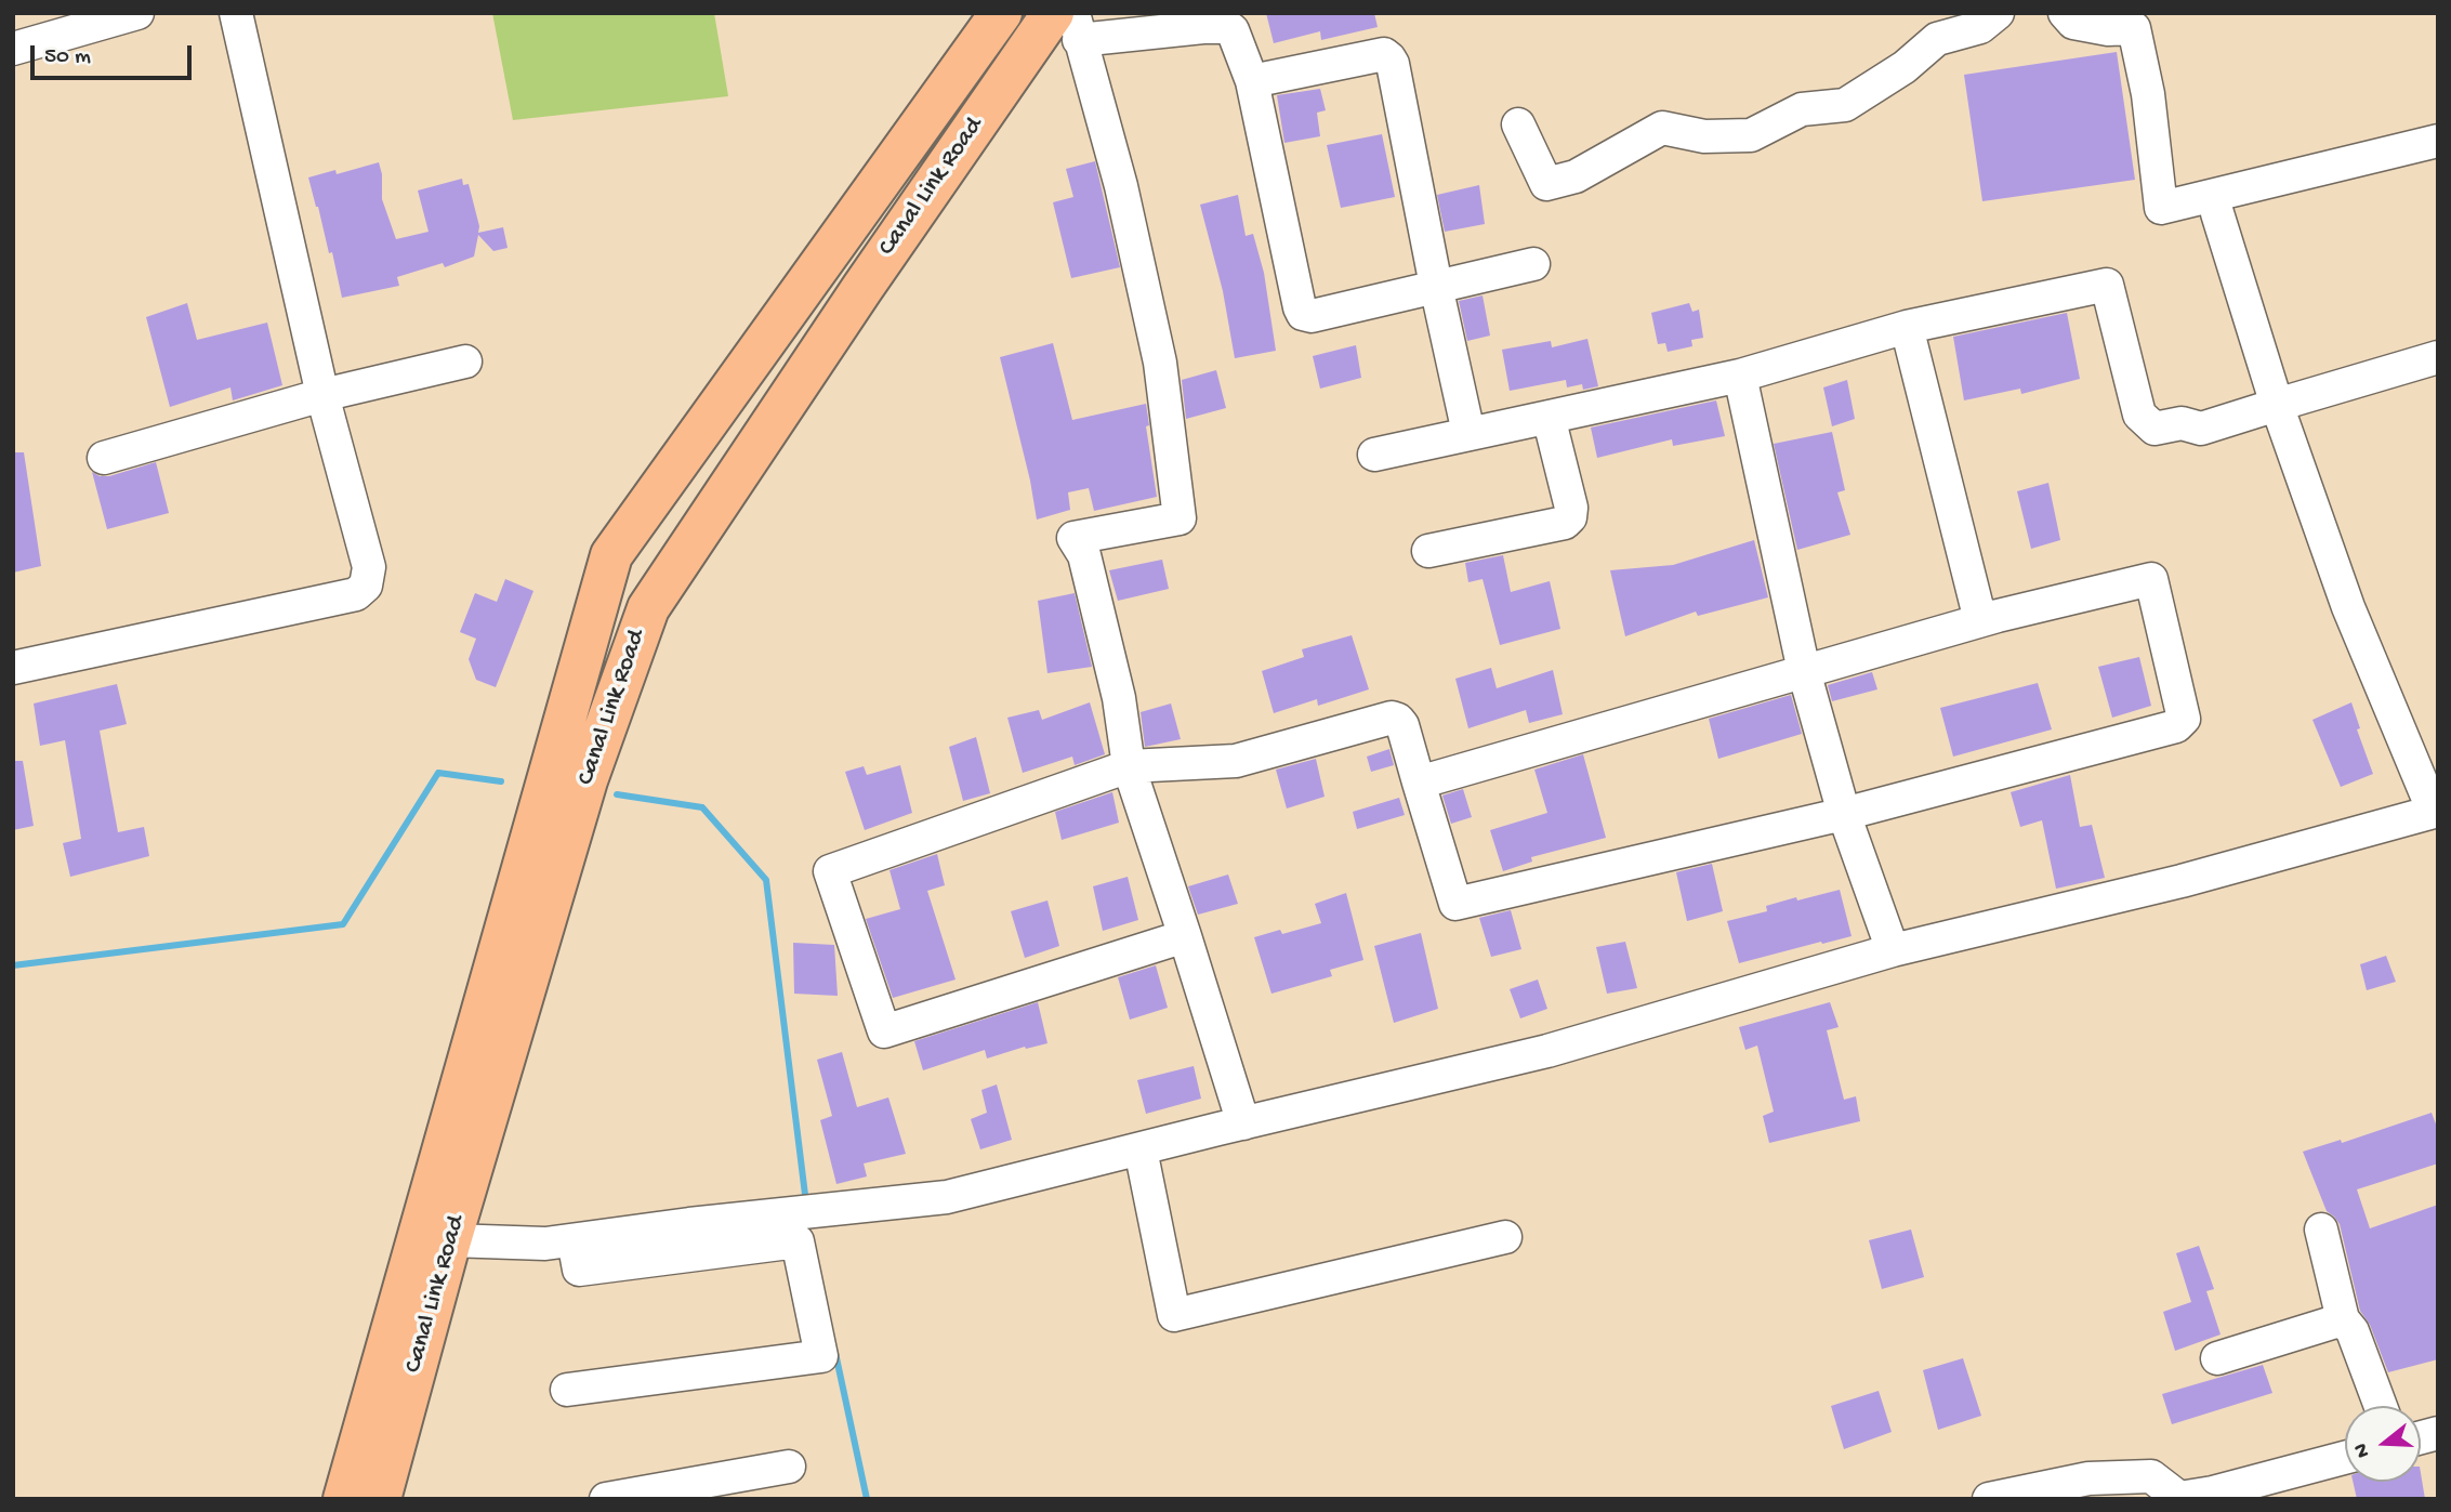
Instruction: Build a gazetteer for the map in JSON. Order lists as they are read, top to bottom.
{
  "streets": {
    "main road": ["Canal Link Road"]
  },
  "scale_bar": "50 m",
  "north": "left"
}
